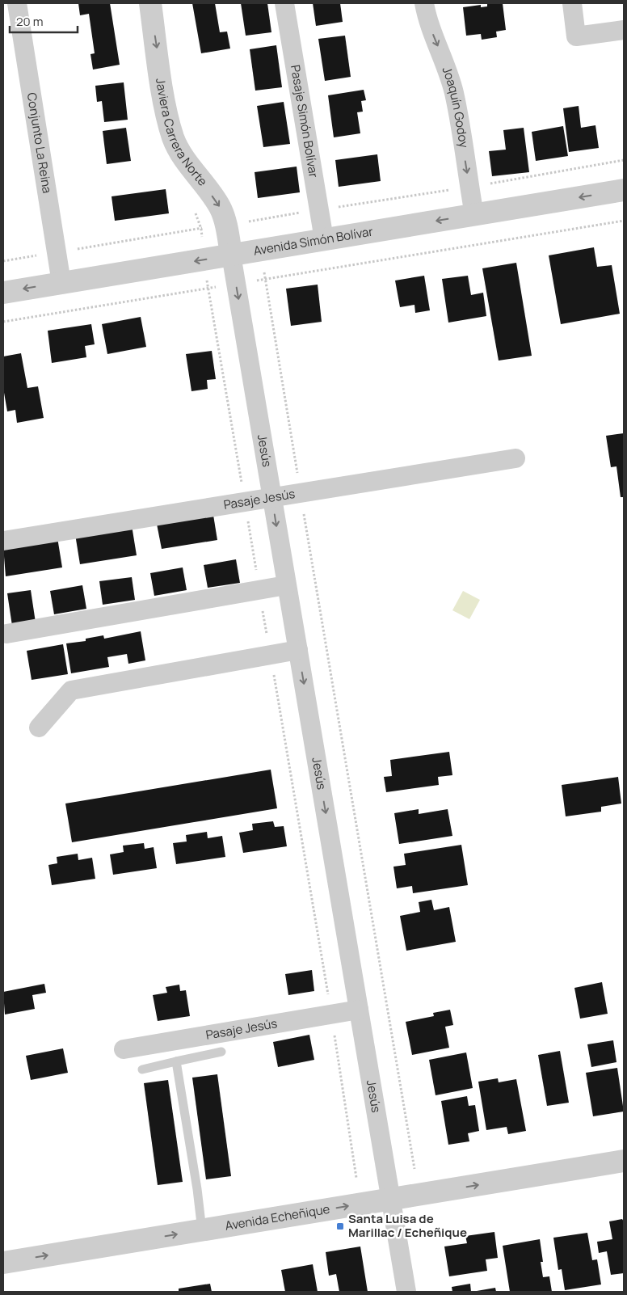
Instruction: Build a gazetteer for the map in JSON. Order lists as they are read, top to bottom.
{
  "streets": {
    "street": [
      "Joaquín Godoy",
      "Pasaje Simón Bolívar",
      "Javiera Carrera Norte",
      "Conjunto La Reina",
      "Avenida Simón Bolívar",
      "Jesús",
      "Pasaje Jesús",
      "Avenida Echeñique"
    ]
  },
  "crossings": [
    ["Joaquín Godoy", "Avenida Simón Bolívar"],
    ["Pasaje Simón Bolívar", "Avenida Simón Bolívar"],
    ["Javiera Carrera Norte", "Avenida Simón Bolívar"],
    ["Javiera Carrera Norte", "Jesús"],
    ["Conjunto La Reina", "Avenida Simón Bolívar"],
    ["Avenida Simón Bolívar", "Jesús"],
    ["Jesús", "Pasaje Jesús"],
    ["Jesús", "Avenida Echeñique"]
  ],
  "one_way": [
    "Joaquín Godoy",
    "Javiera Carrera Norte",
    "Avenida Simón Bolívar",
    "Jesús",
    "Avenida Echeñique"
  ],
  "places": {
    "transit": ["Santa Luisa de Marillac / Echeñique"]
  },
  "scale_bar": "20 m"
}
